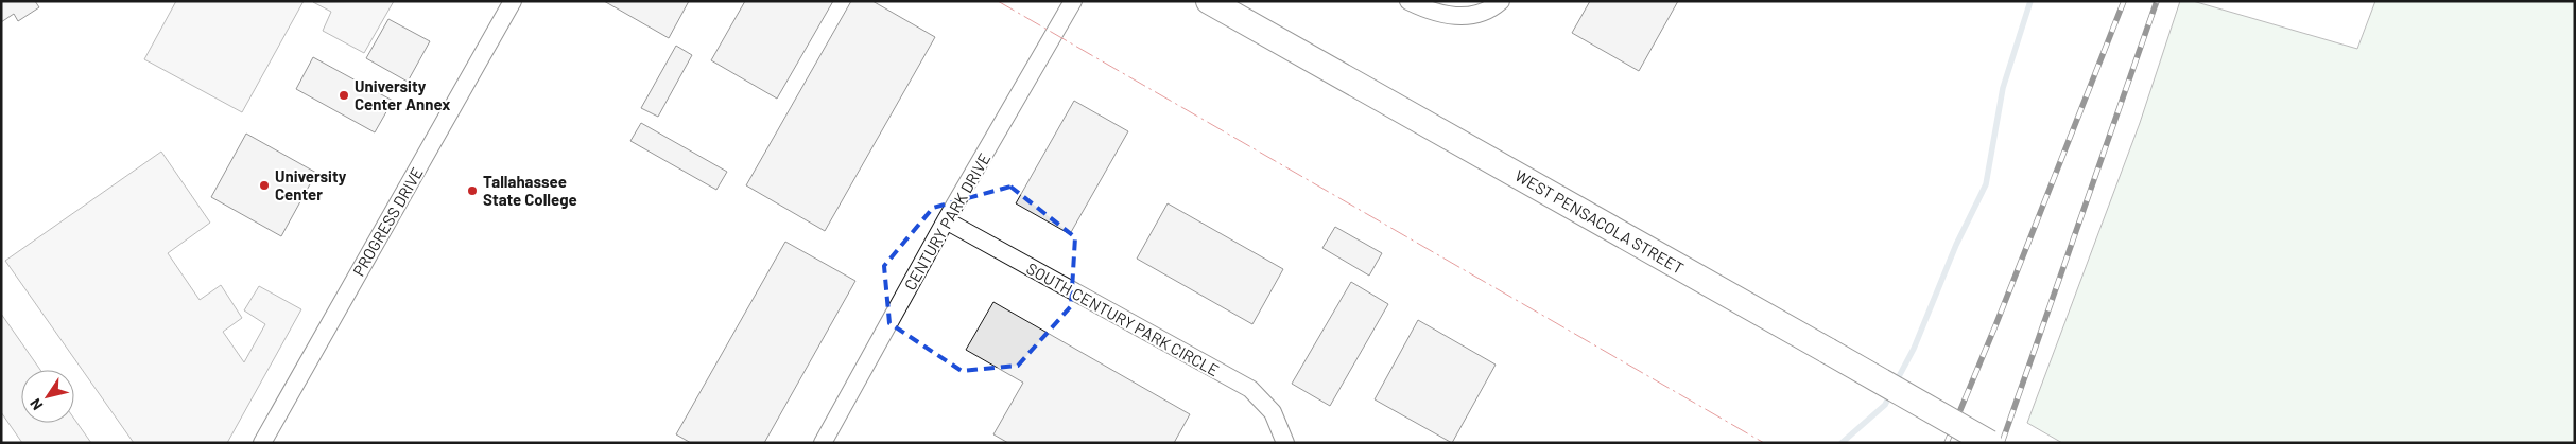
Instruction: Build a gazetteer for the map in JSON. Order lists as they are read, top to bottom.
{
  "streets": {
    "main road": ["WEST PENSACOLA STREET"],
    "street": ["PROGRESS DRIVE", "CENTURY PARK DRIVE", "SOUTH CENTURY PARK CIRCLE"]
  },
  "crossings": [
    ["CENTURY PARK DRIVE", "SOUTH CENTURY PARK CIRCLE"]
  ],
  "places": ["University Center Annex", "University Center", "Tallahassee State College"],
  "north": "bottom left"
}
